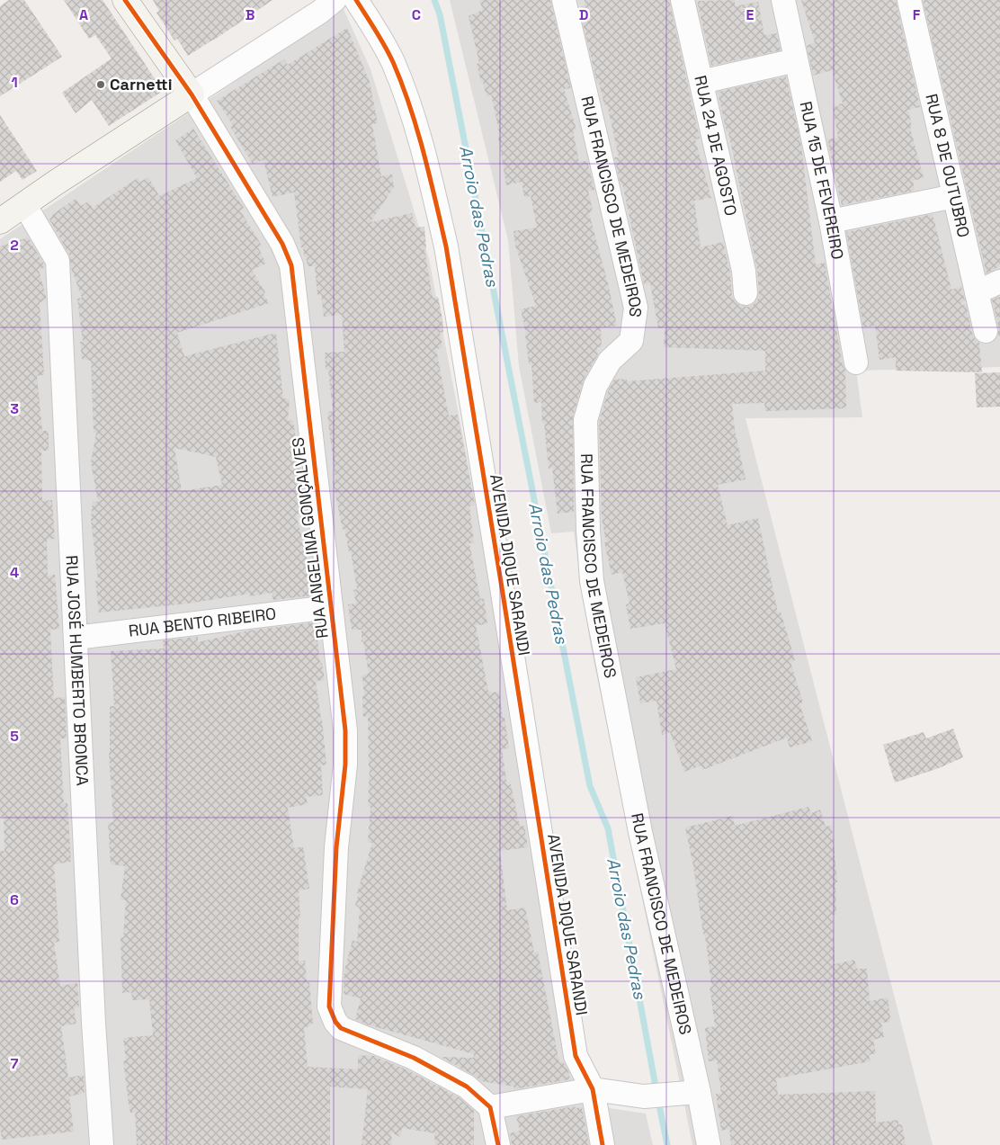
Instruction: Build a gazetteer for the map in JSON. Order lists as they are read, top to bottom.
{
  "streets": {
    "street": [
      "RUA 24 DE AGOSTO",
      "RUA 8 DE OUTUBRO",
      "RUA 15 DE FEVEREIRO",
      "RUA FRANCISCO DE MEDEIROS",
      "RUA ANGELINA GONÇALVES",
      "AVENIDA DIQUE SARANDI",
      "RUA BENTO RIBEIRO",
      "RUA JOSÉ HUMBERTO BRONCA"
    ]
  },
  "crossings": [
    ["RUA ANGELINA GONÇALVES", "RUA BENTO RIBEIRO"],
    ["RUA BENTO RIBEIRO", "RUA JOSÉ HUMBERTO BRONCA"]
  ],
  "water": ["Arroio das Pedras"],
  "places": ["Carnetti"],
  "grid": {
    "columns": [
      "A",
      "B",
      "C",
      "D",
      "E",
      "F"
    ],
    "rows": [
      "1",
      "2",
      "3",
      "4",
      "5",
      "6",
      "7"
    ]
  }
}
